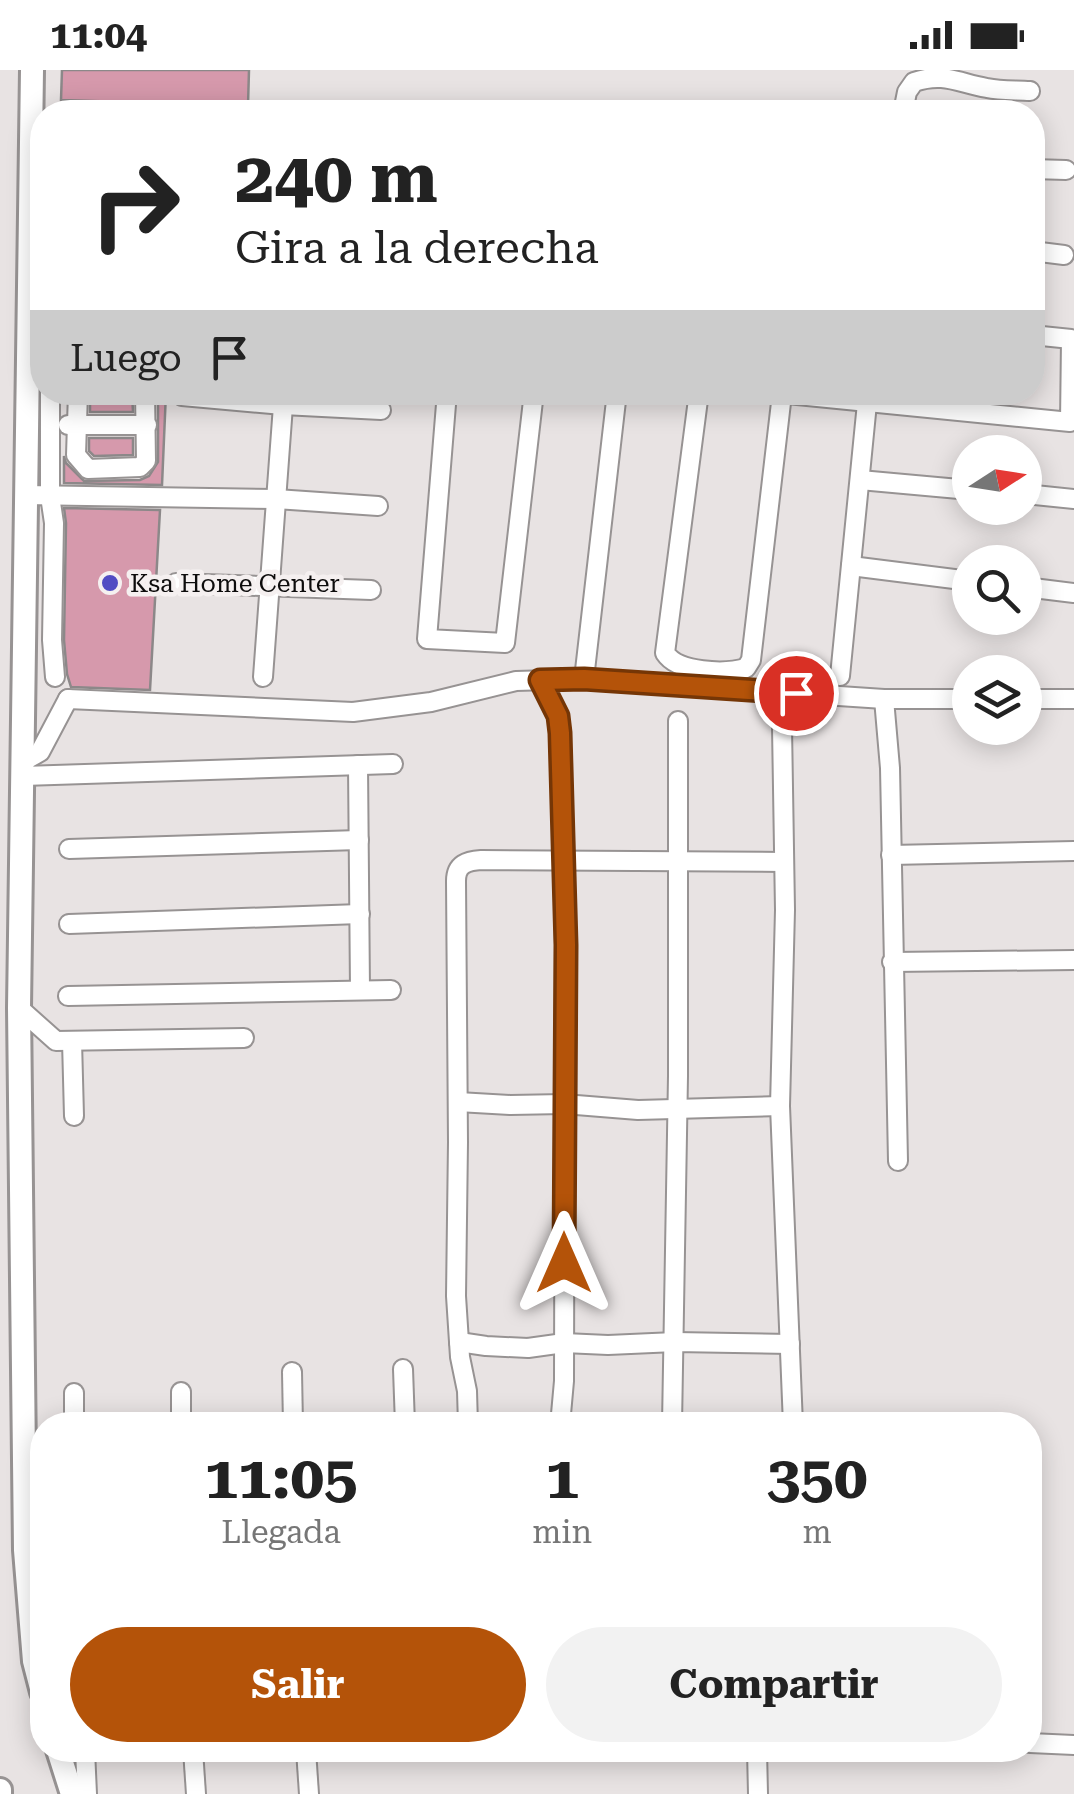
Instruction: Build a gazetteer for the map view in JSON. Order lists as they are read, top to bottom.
{
  "places": ["Ksa Home Center"],
  "north": "right",
  "page": {
    "status": "11:04",
    "turn": ["240 m", "Gira a la derecha"],
    "then": "Luego",
    "eta": [
      "11:05",
      "Llegada",
      "1",
      "min",
      "350",
      "m"
    ],
    "buttons": ["Salir", "Compartir"]
  }
}
